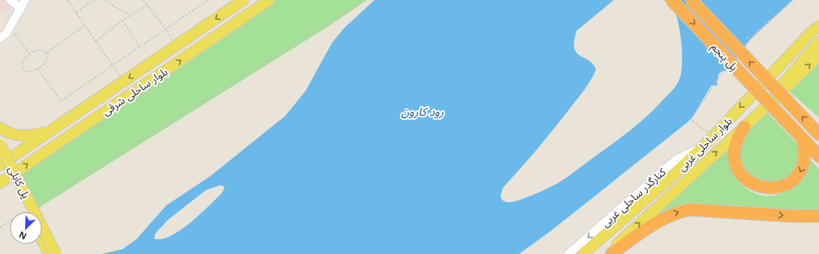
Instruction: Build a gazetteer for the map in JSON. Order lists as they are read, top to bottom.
{
  "streets": {
    "highway": ["پل پنجم"],
    "main road": ["بلوار ساحلی شرقی", "بلوار ساحلی غربی", "پل کابلی"],
    "street": ["کنارگذر ساحلی غربی"]
  },
  "crossings": [
    ["بلوار ساحلی غربی", "کنارگذر ساحلی غربی"]
  ],
  "one_way": ["کنارگذر ساحلی غربی"],
  "water": ["رود کارون"],
  "north": "bottom left"
}
